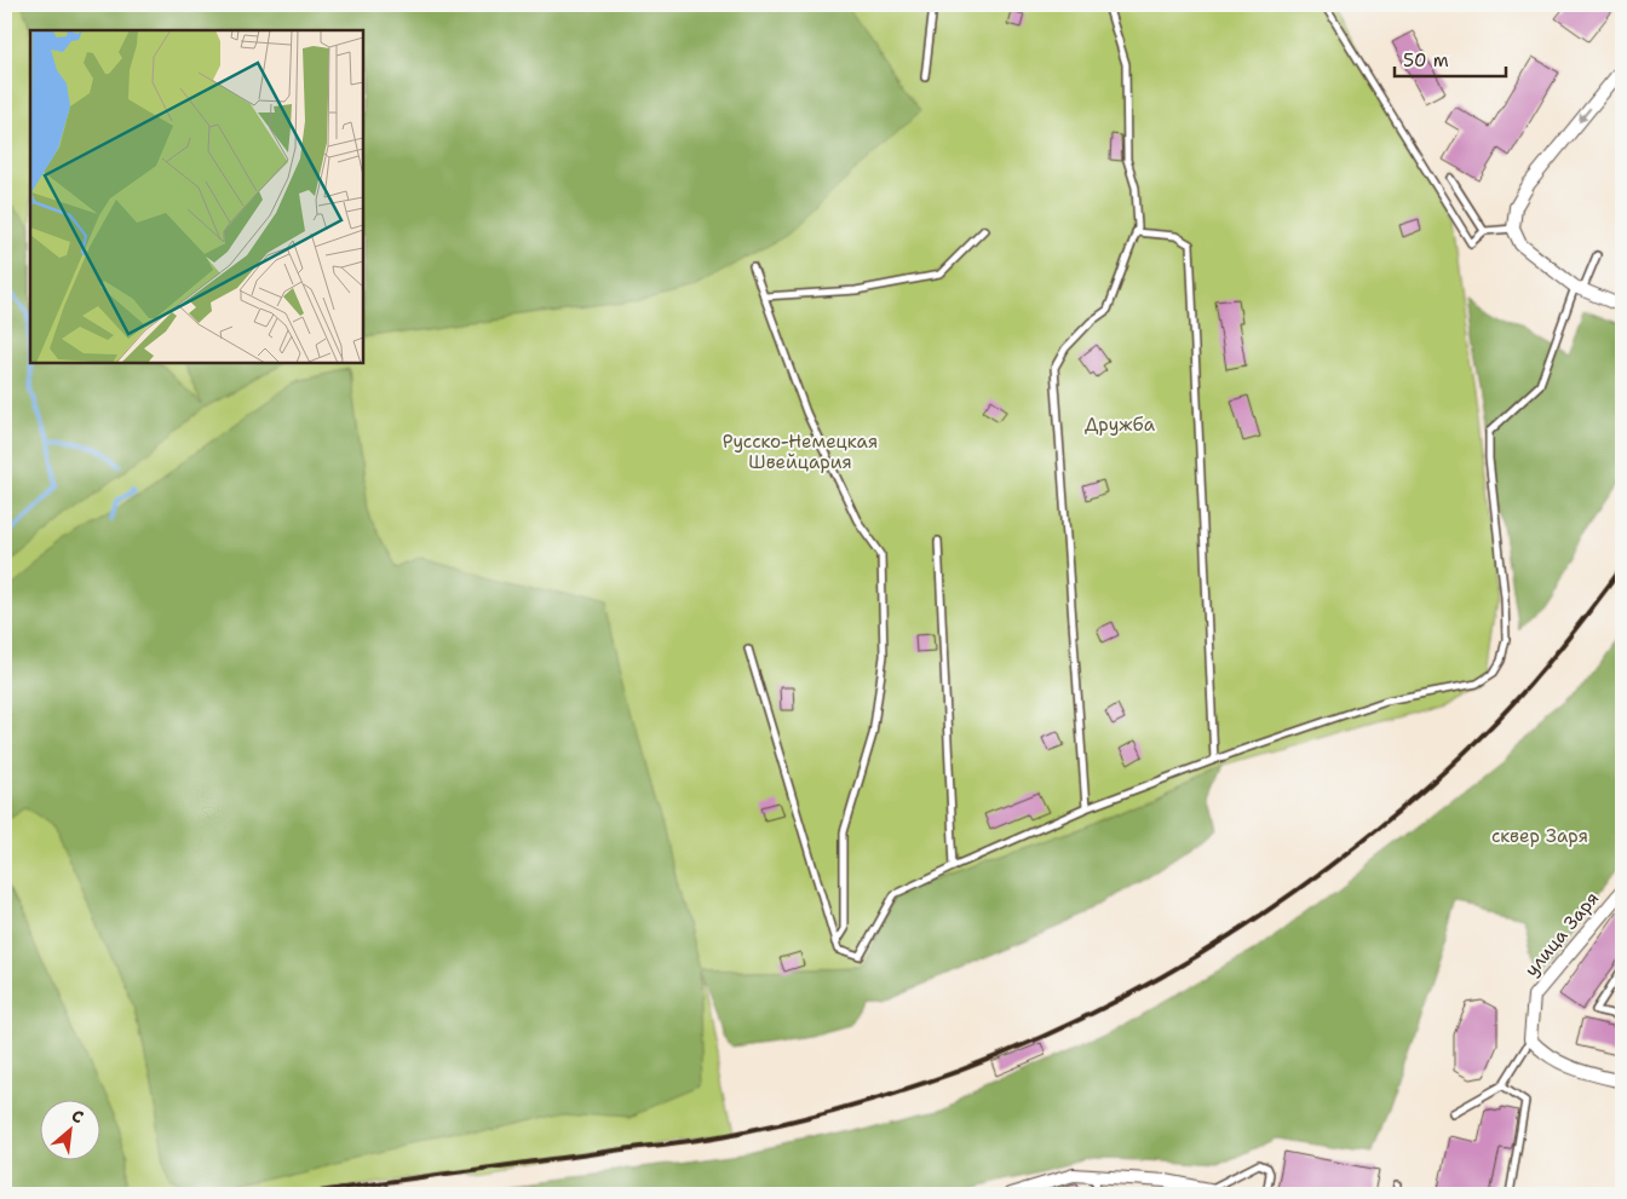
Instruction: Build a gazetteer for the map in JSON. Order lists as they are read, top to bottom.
{
  "streets": {
    "street": ["улица Заря"]
  },
  "parks": ["Дружба", "Русско-Немецкая Швейцария", "сквер Заря"],
  "scale_bar": "50 m",
  "north": "top right"
}
